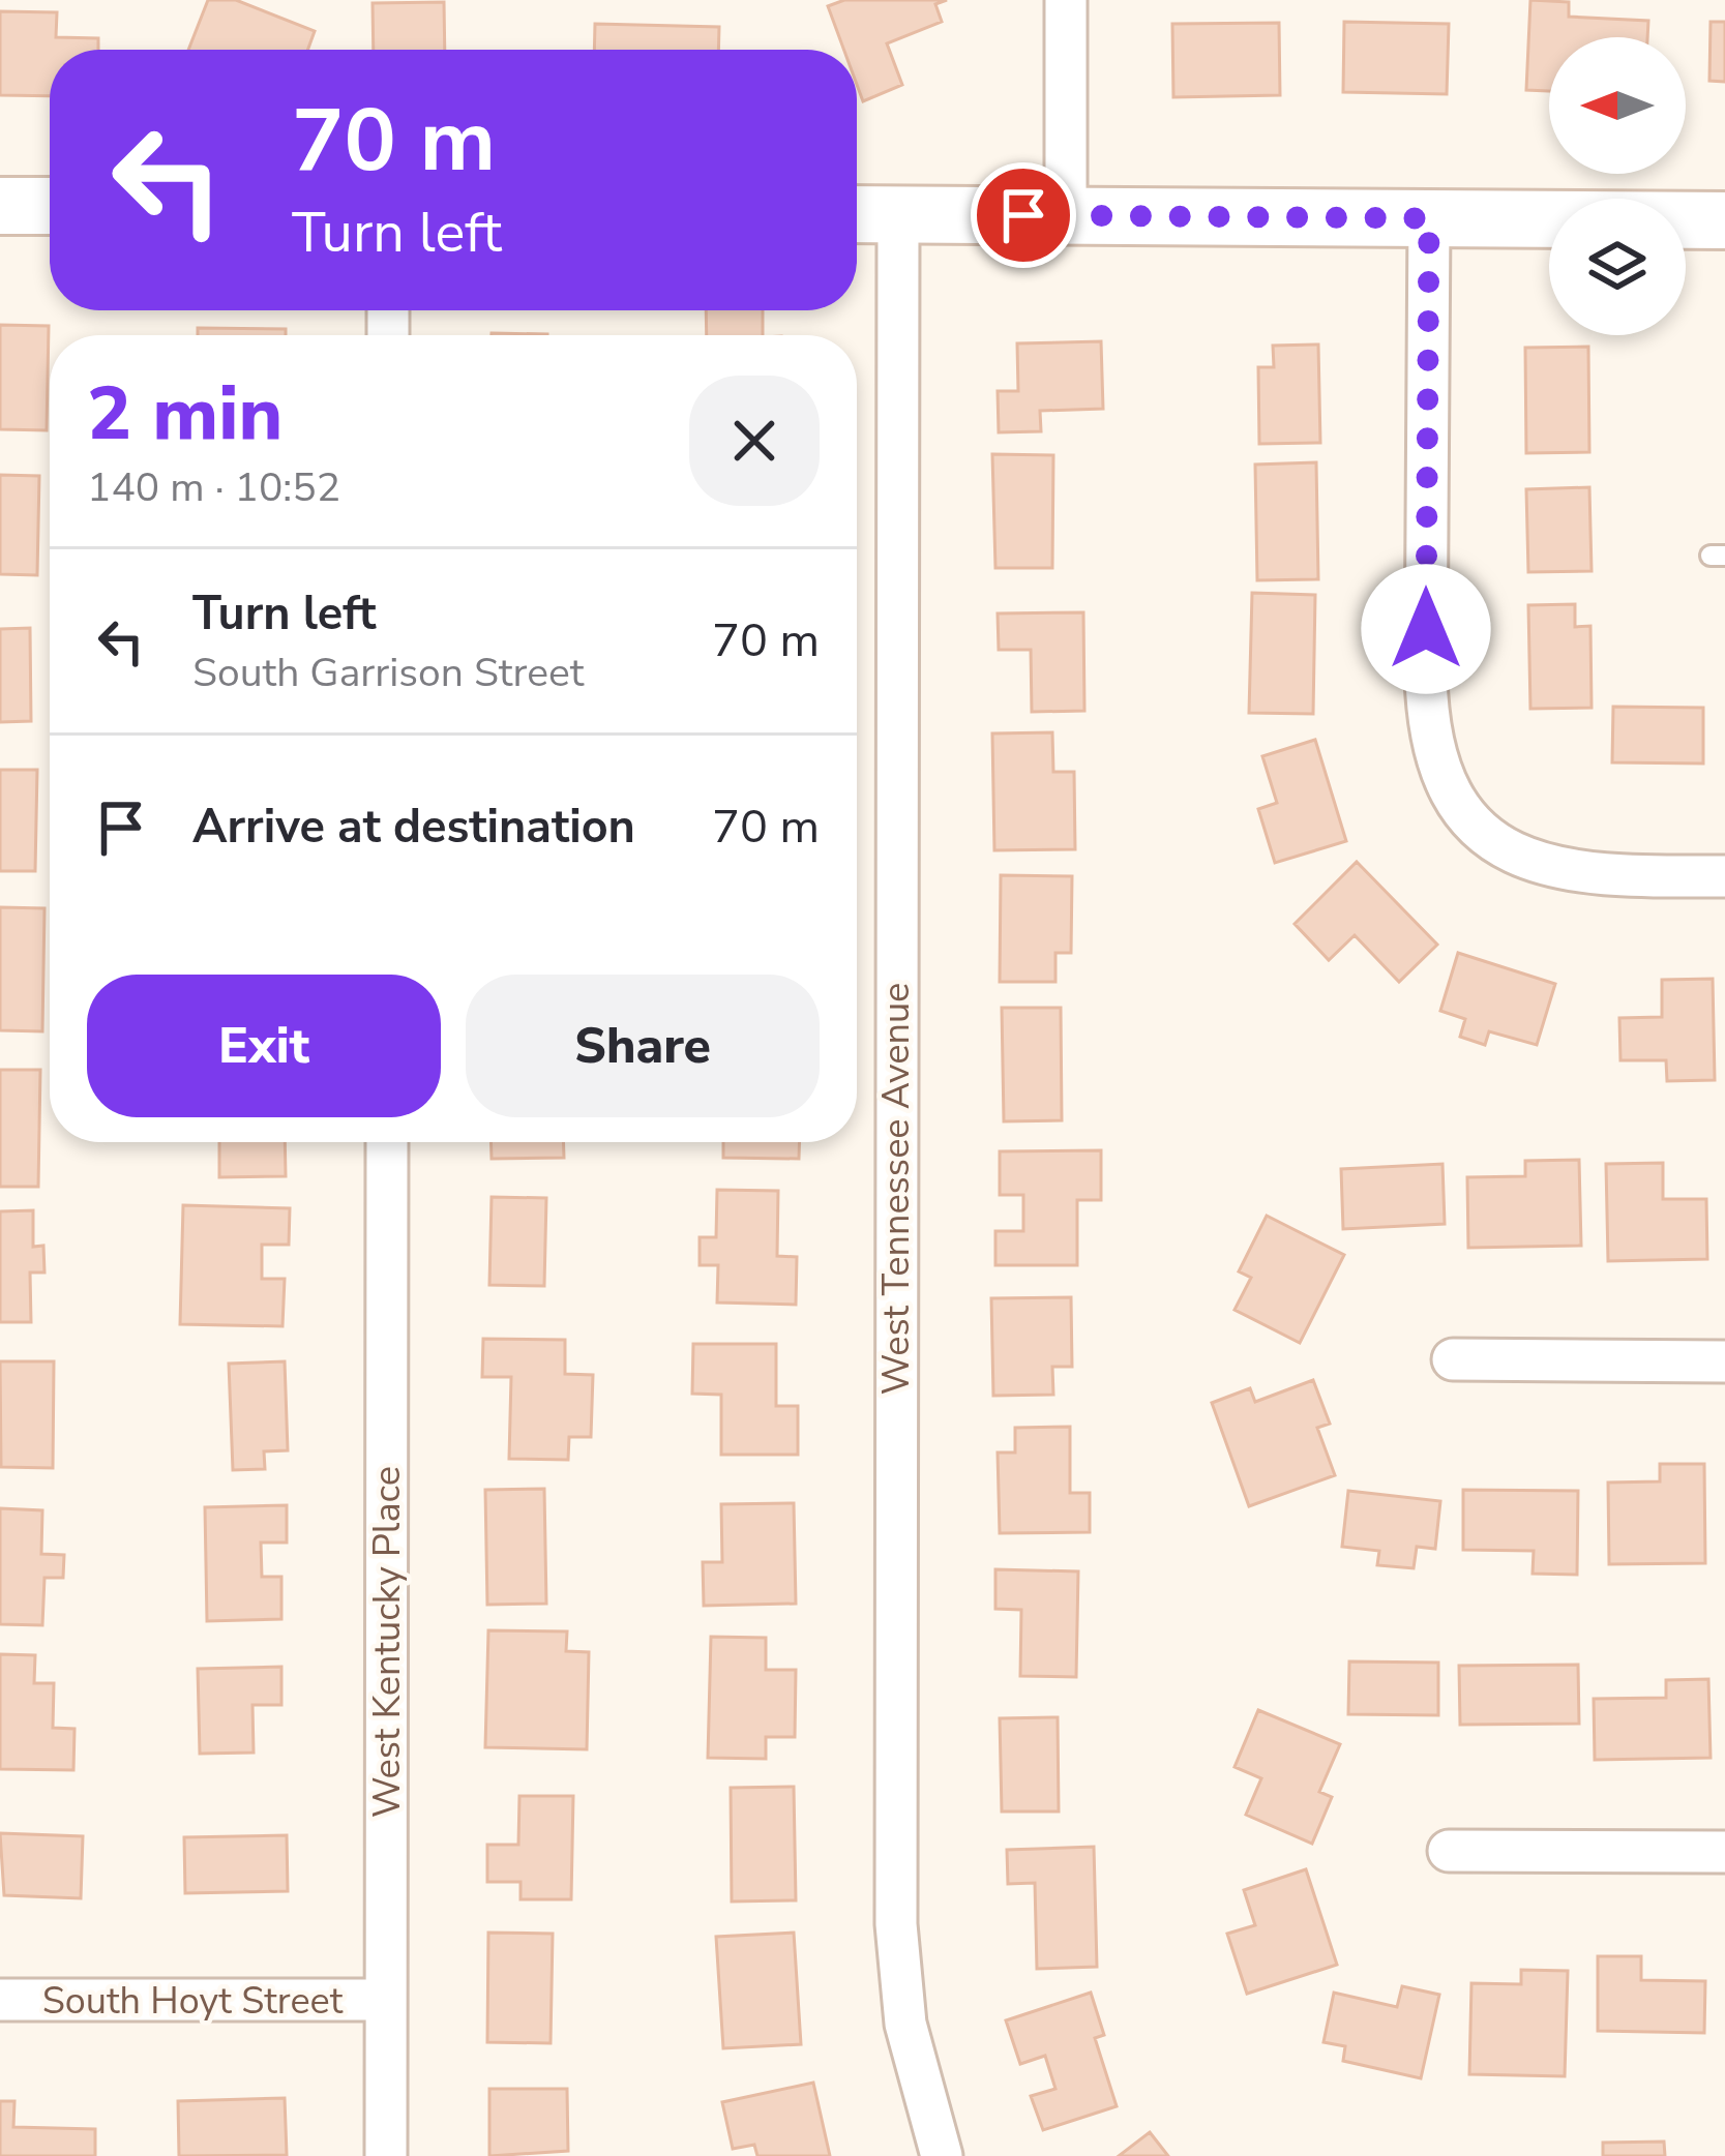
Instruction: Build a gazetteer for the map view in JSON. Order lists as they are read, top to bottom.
{
  "streets": {
    "street": ["West Tennessee Avenue", "West Kentucky Place", "South Hoyt Street"]
  },
  "crossings": [
    ["West Kentucky Place", "South Hoyt Street"]
  ],
  "north": "left",
  "page": {
    "turn": ["70 m", "Turn left"],
    "heading": ["2 min", "140 m · 10:52"],
    "list": [
      {
        "name": "Turn left",
        "note": "South Garrison Street",
        "value": "70 m"
      },
      {
        "name": "Arrive at destination",
        "value": "70 m"
      }
    ],
    "buttons": ["Exit", "Share"]
  }
}
